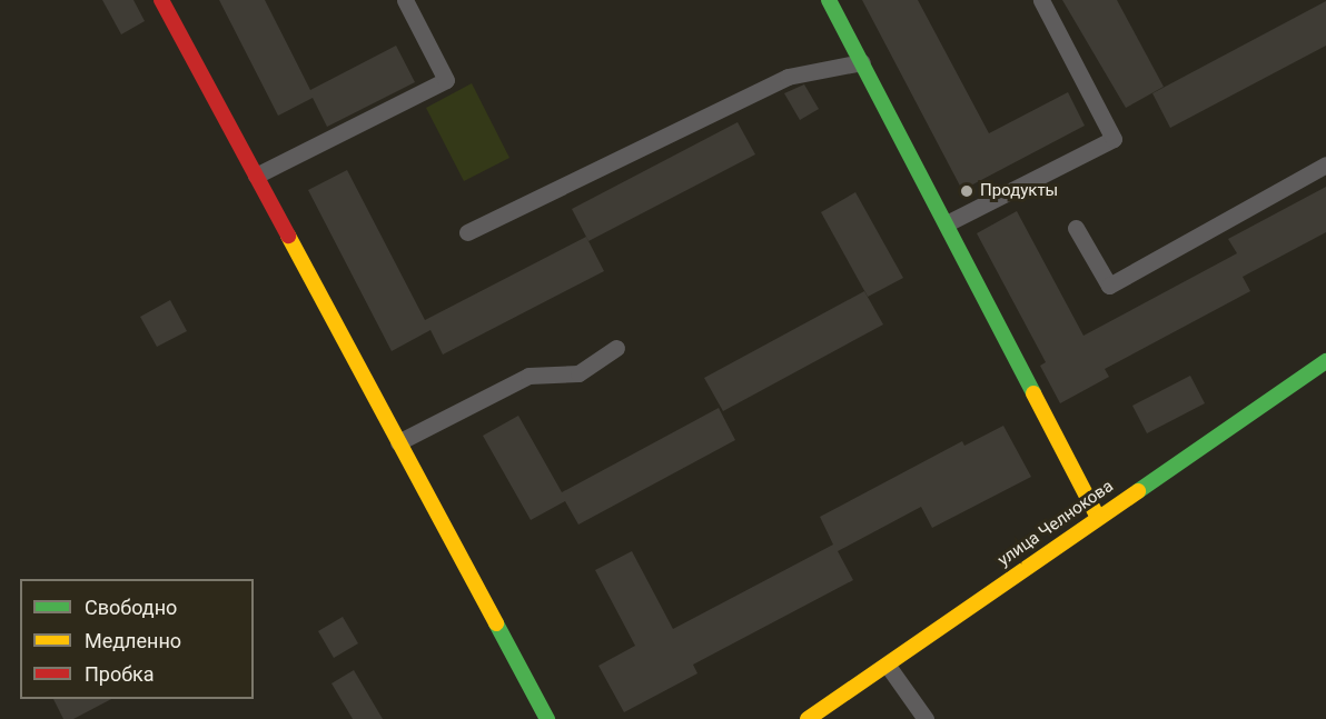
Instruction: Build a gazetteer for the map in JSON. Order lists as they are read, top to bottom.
{
  "streets": {
    "street": ["улица Челнокова"]
  },
  "places": ["Продукты"],
  "legend": ["Свободно", "Медленно", "Пробка"]
}
